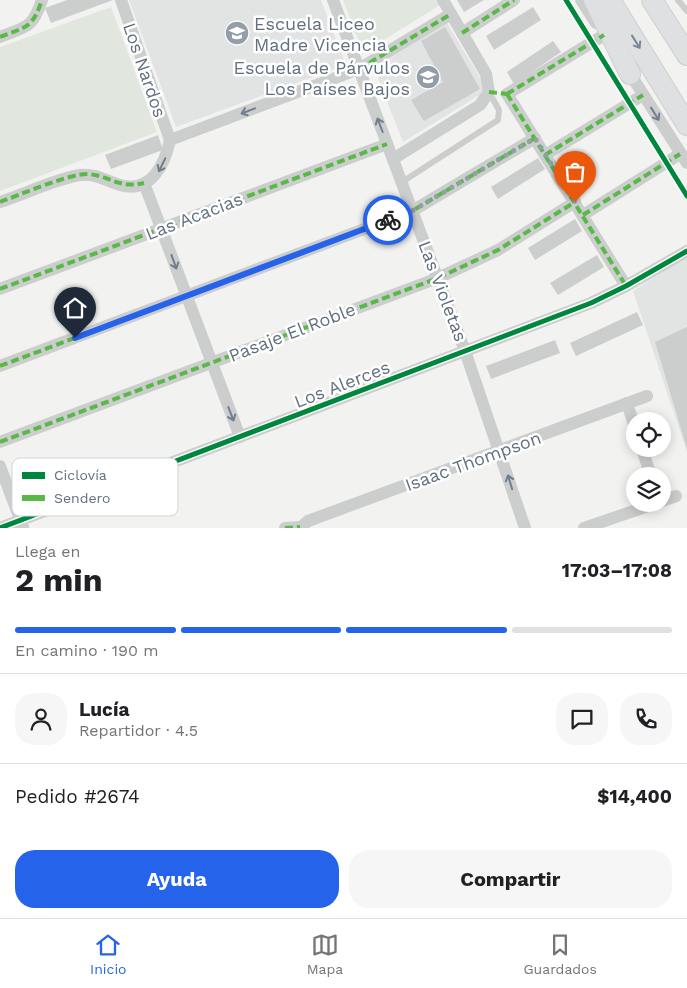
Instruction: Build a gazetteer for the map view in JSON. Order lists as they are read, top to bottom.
{
  "streets": {
    "street": [
      "Los Nardos",
      "Las Acacias",
      "Las Violetas",
      "Pasaje El Roble",
      "Los Alerces",
      "Isaac Thompson"
    ]
  },
  "crossings": [
    ["Las Acacias", "Las Violetas"],
    ["Las Violetas", "Pasaje El Roble"],
    ["Las Violetas", "Los Alerces"],
    ["Las Violetas", "Isaac Thompson"]
  ],
  "places": {
    "school or university": ["Escuela Liceo Madre Vicencia", "Escuela de Párvulos Los Países Bajos"]
  },
  "legend": ["Ciclovía", "Sendero"],
  "page": {
    "heading": ["2 min", "Llega en", "17:03–17:08"],
    "panel": [
      "Lucía",
      "Repartidor · 4.5",
      "Pedido #2674",
      "$14,400"
    ],
    "bar": "En camino · 190 m",
    "buttons": ["Ayuda", "Compartir"],
    "tabs": ["Inicio", "Mapa", "Guardados"]
  }
}
